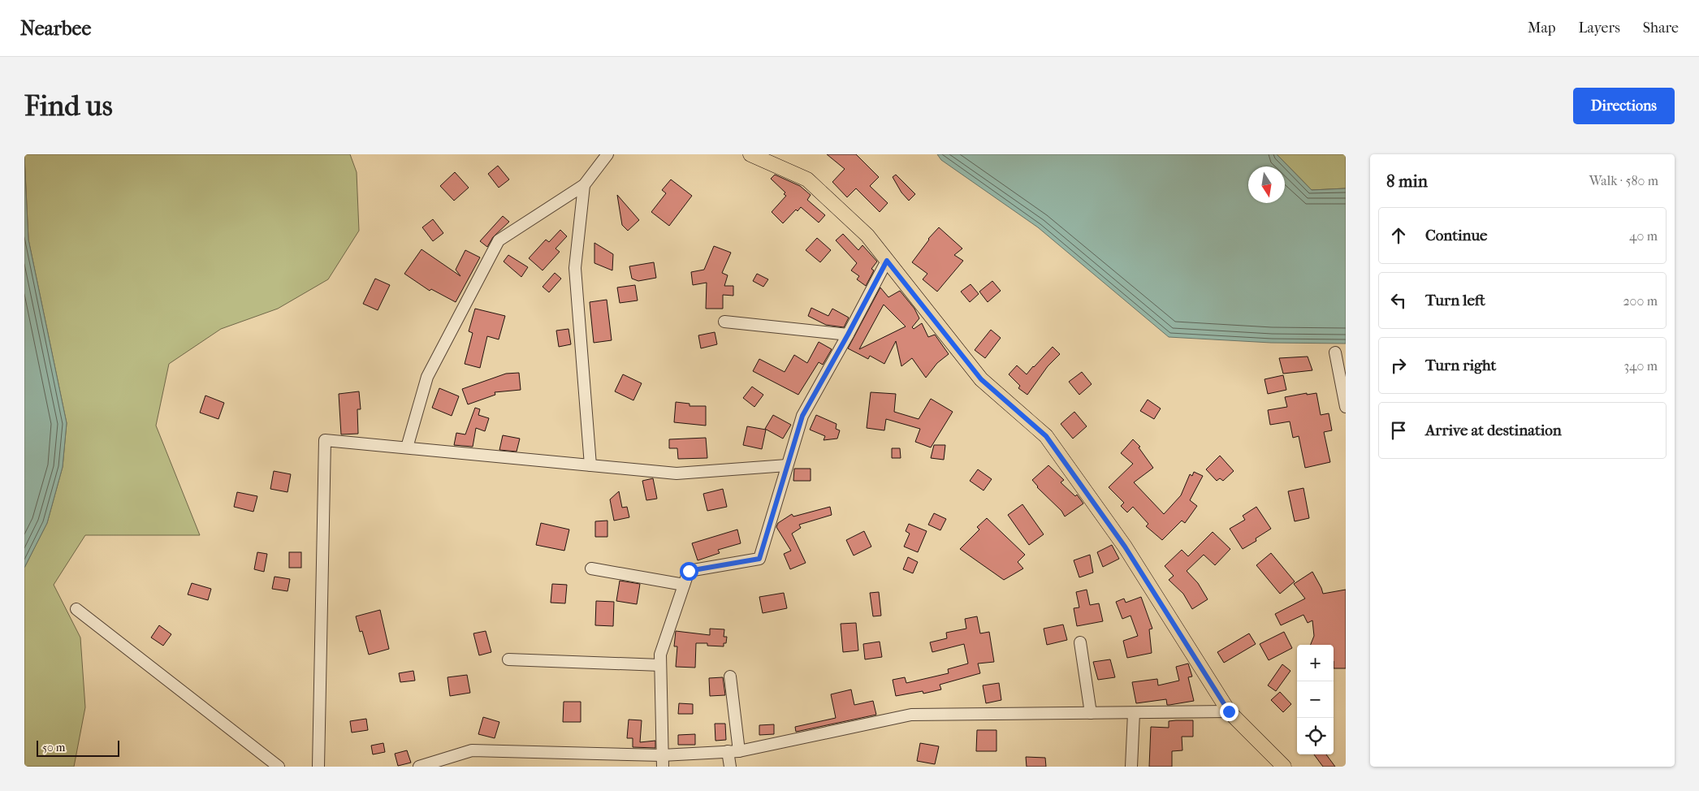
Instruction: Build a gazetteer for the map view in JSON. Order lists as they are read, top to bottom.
{
  "scale_bar": "50 m",
  "north": "bottom",
  "page": {
    "header": "Nearbee",
    "nav": ["Map", "Layers", "Share"],
    "buttons": "Directions",
    "title": "Find us",
    "heading": ["8 min", "Walk · 580 m"],
    "list": [
      ["Continue", "40 m"],
      ["Turn left", "200 m"],
      ["Turn right", "340 m"],
      "Arrive at destination"
    ],
    "map_buttons": ["+", "−"],
    "scale": "50 m"
  }
}
